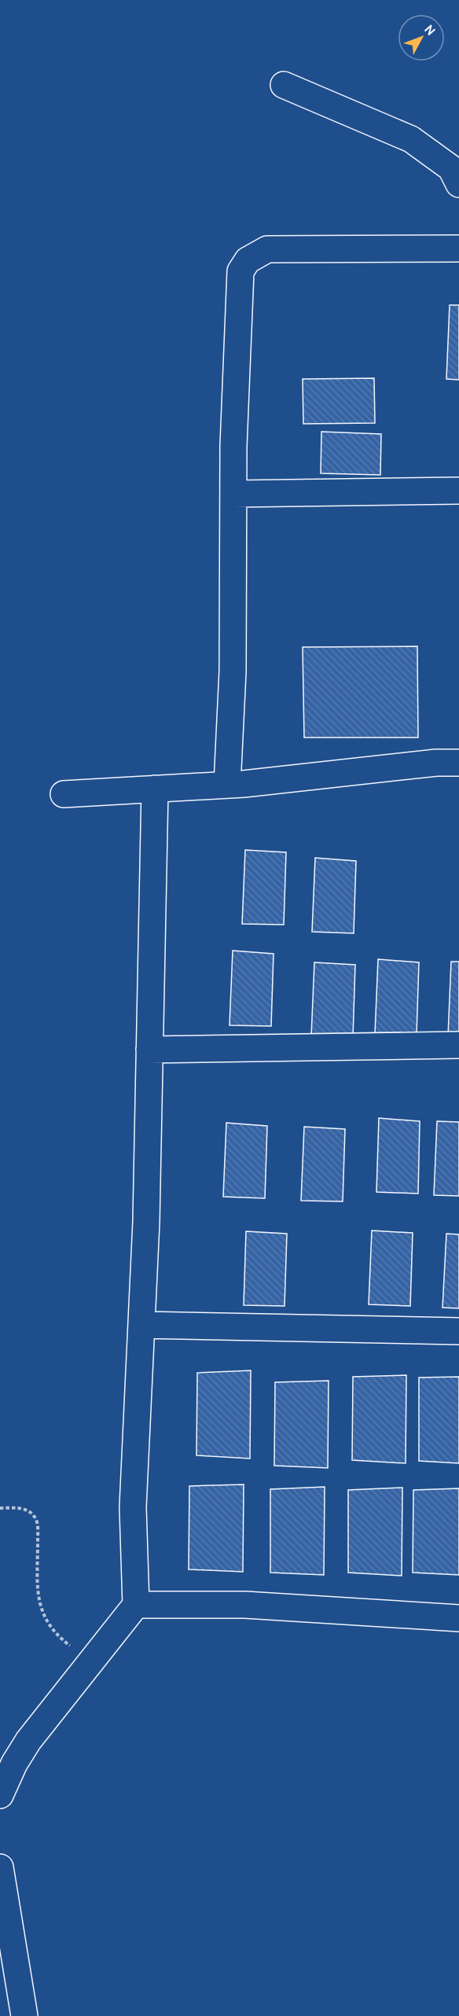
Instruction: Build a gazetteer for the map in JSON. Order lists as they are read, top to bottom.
{
  "north": "top right"
}
